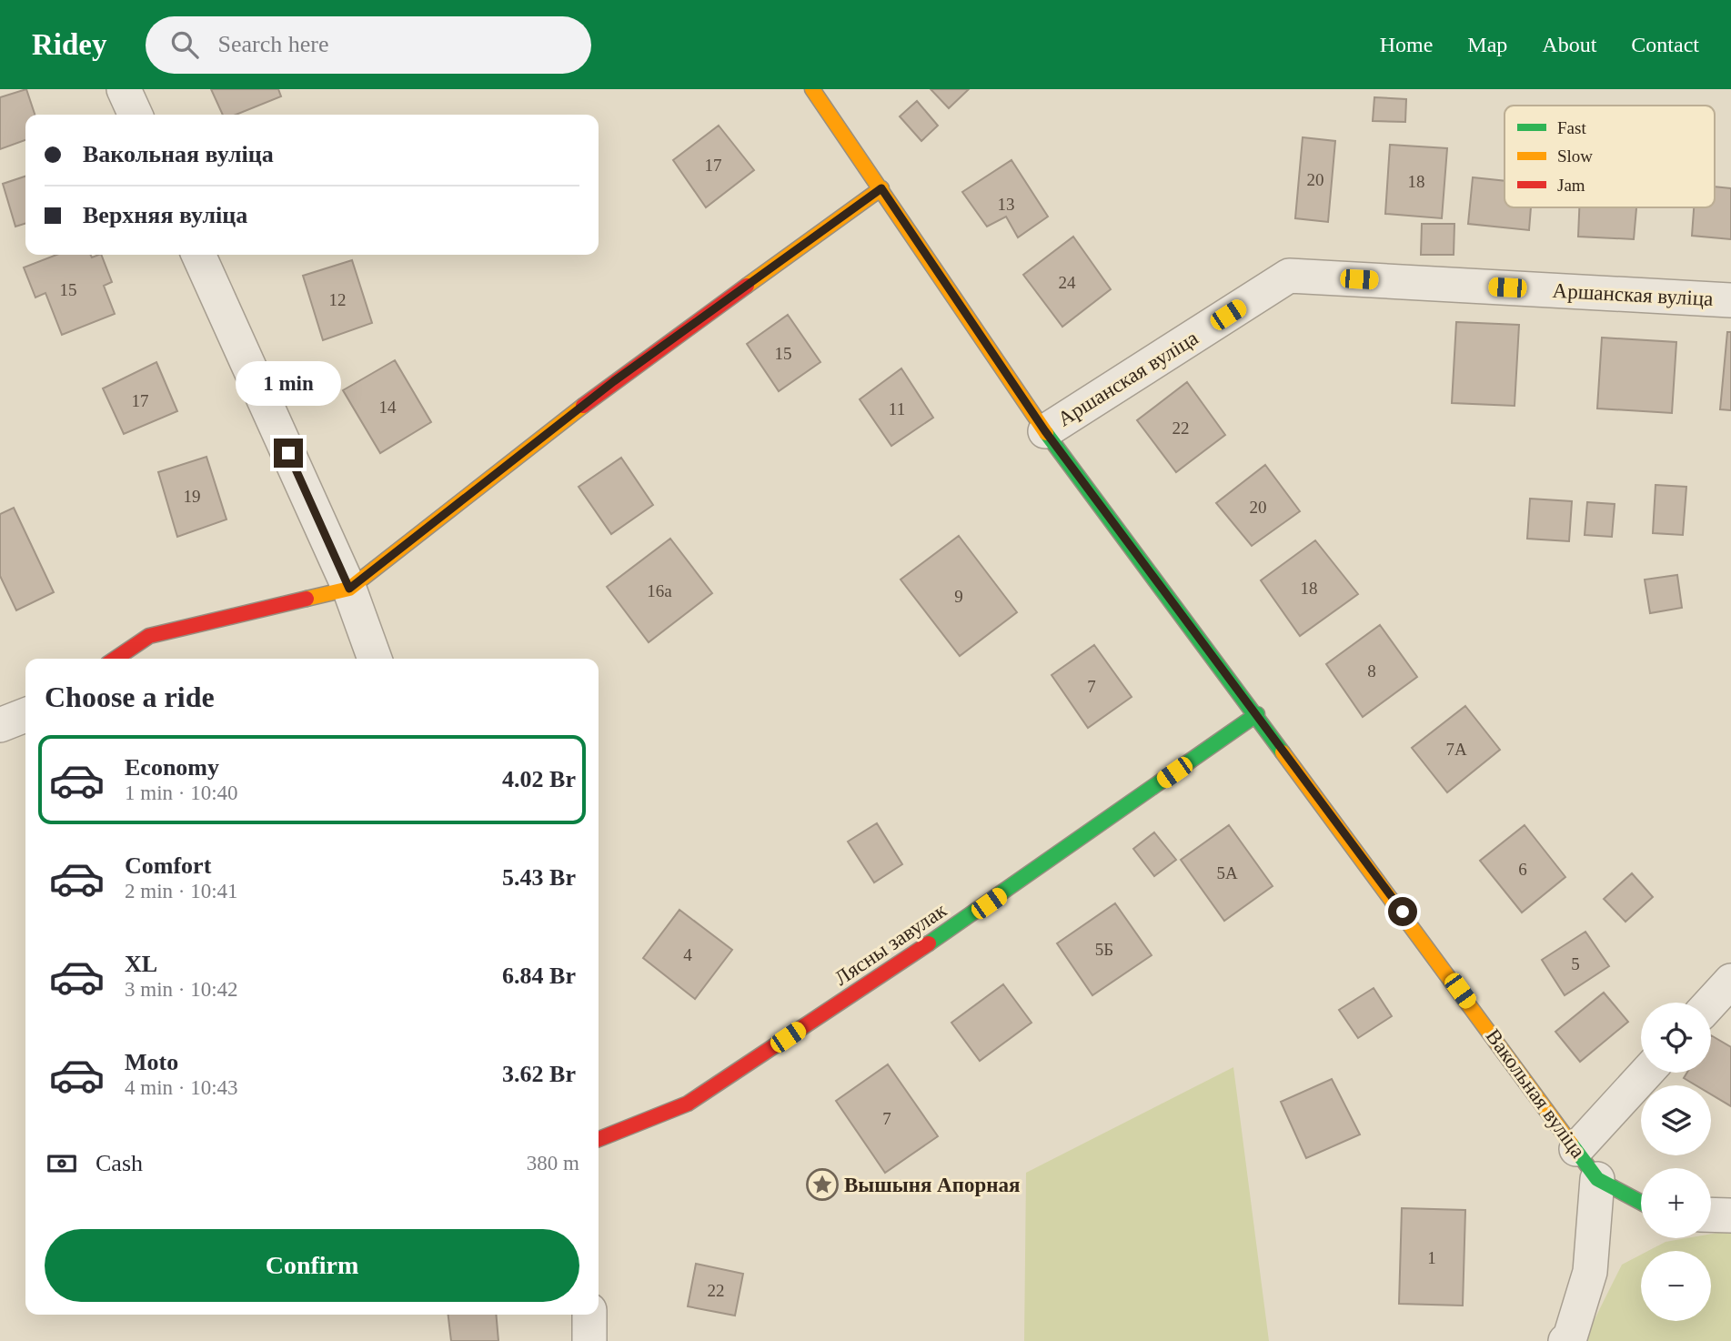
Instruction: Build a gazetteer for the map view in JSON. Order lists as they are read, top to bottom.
{
  "streets": {
    "street": ["Аршанская вуліца", "Лясны завулак", "Вакольная вуліца"]
  },
  "crossings": [
    ["Аршанская вуліца", "Вакольная вуліца"],
    ["Лясны завулак", "Вакольная вуліца"]
  ],
  "places": {
    "place": ["Вышыня Апорная"]
  },
  "house_numbers": [
    "17",
    "20",
    "18",
    "13",
    "24",
    "15",
    "12",
    "15",
    "17",
    "14",
    "11",
    "22",
    "19",
    "20",
    "18",
    "16а",
    "9",
    "8",
    "7",
    "7А",
    "6",
    "5А",
    "5Б",
    "4",
    "5",
    "7",
    "1",
    "22"
  ],
  "legend": ["Fast", "Slow", "Jam"],
  "page": {
    "header": "Ridey",
    "search": "Search here",
    "nav": [
      "Home",
      "Map",
      "About",
      "Contact"
    ],
    "banner": ["Вакольная вуліца", "Верхняя вуліца"],
    "bubble": "1 min",
    "heading": "Choose a ride",
    "list": [
      {
        "name": "Economy",
        "note": "1 min · 10:40",
        "value": "4.02 Br"
      },
      {
        "name": "Comfort",
        "note": "2 min · 10:41",
        "value": "5.43 Br"
      },
      {
        "name": "XL",
        "note": "3 min · 10:42",
        "value": "6.84 Br"
      },
      {
        "name": "Moto",
        "note": "4 min · 10:43",
        "value": "3.62 Br"
      }
    ],
    "map_buttons": ["+", "−"],
    "pay": ["Cash", "380 m"],
    "buttons": "Confirm"
  }
}
